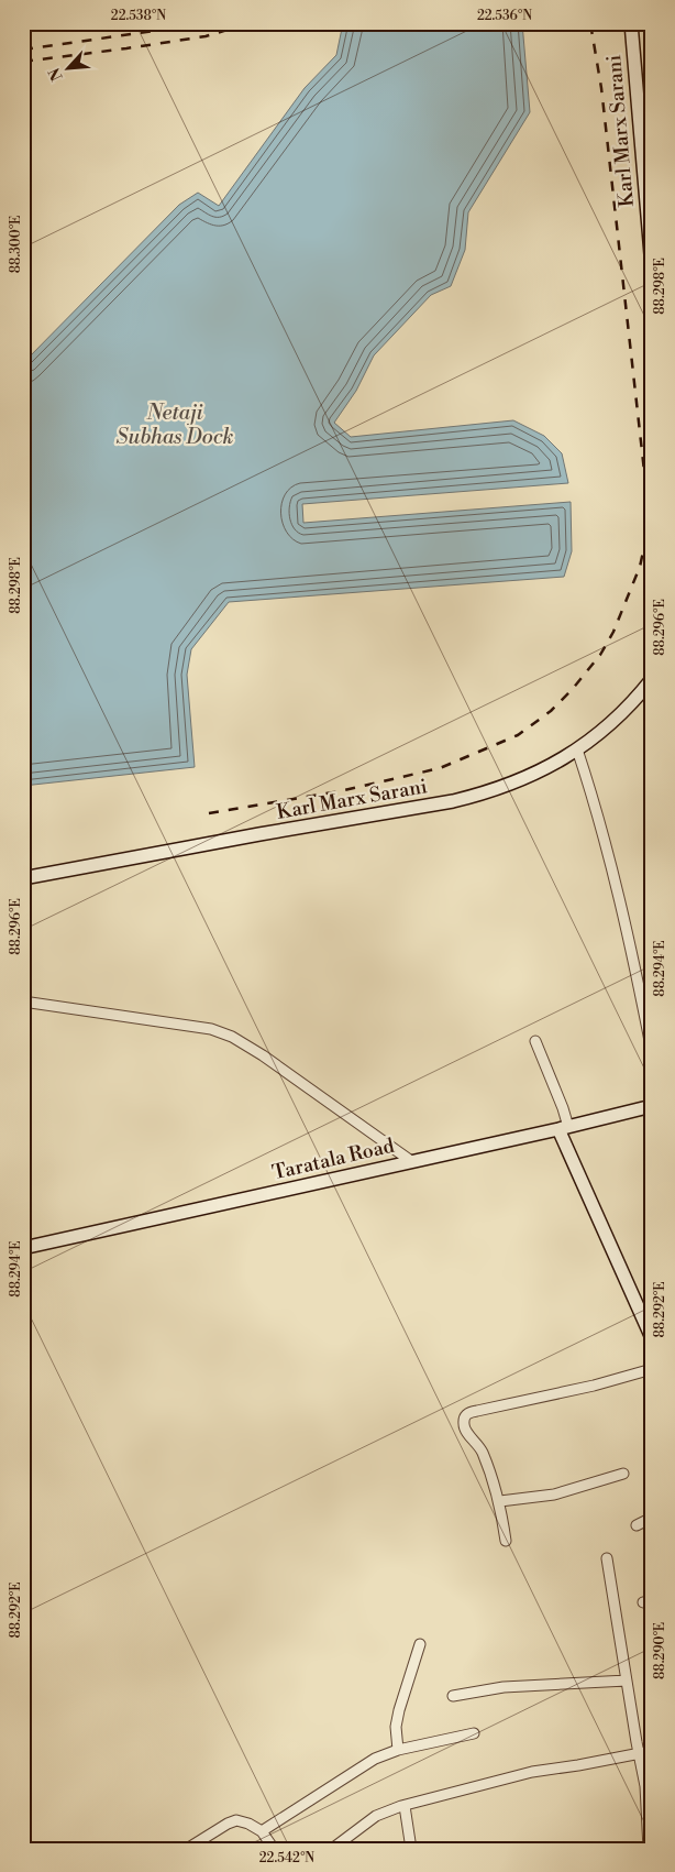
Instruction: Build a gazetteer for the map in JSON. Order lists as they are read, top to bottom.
{
  "streets": {
    "main road": ["Karl Marx Sarani", "Taratala Road"]
  },
  "water": ["Netaji Subhas Dock"],
  "north": "bottom left",
  "coordinates": [
    "22.538°N",
    "22.536°N",
    "88.300°E",
    "88.298°E",
    "88.296°E",
    "88.294°E",
    "88.292°E",
    "88.290°E",
    "22.542°N"
  ]
}
